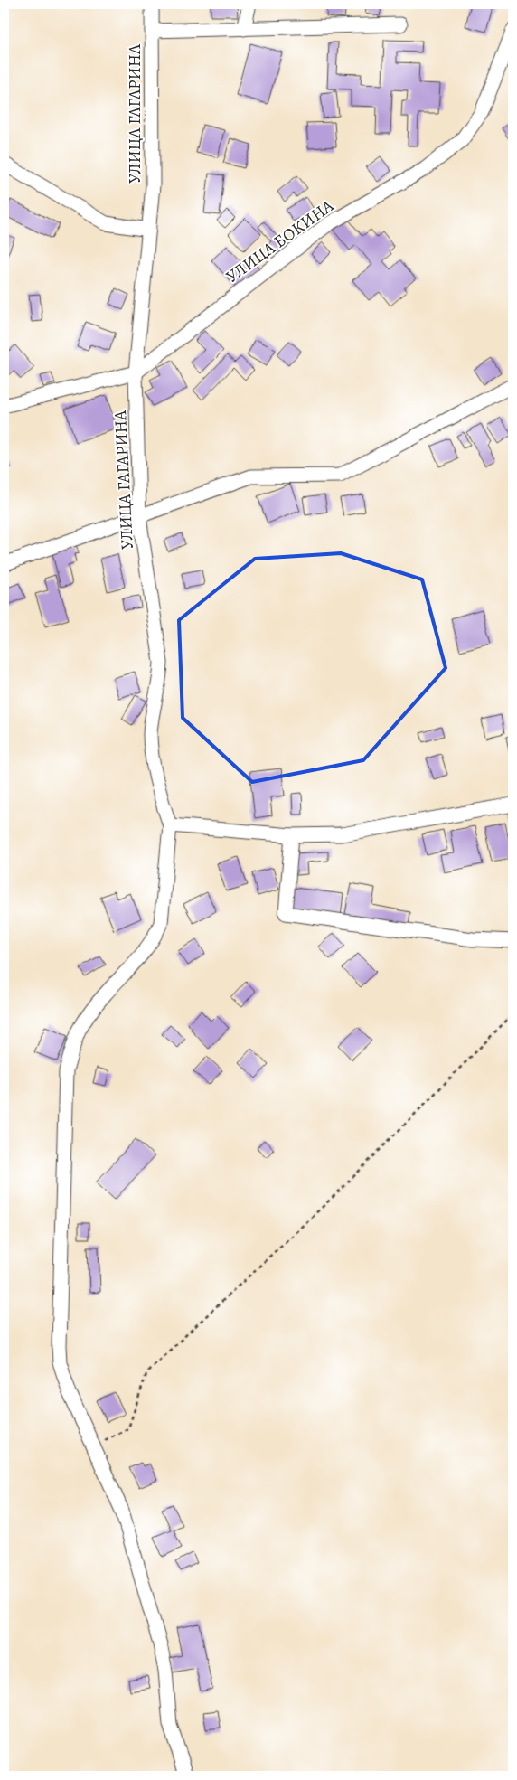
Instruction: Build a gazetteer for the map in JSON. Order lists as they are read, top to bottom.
{
  "streets": {
    "street": ["УЛИЦА ГАГАРИНА", "УЛИЦА БОКИНА"]
  },
  "crossings": [
    ["УЛИЦА ГАГАРИНА", "УЛИЦА БОКИНА"]
  ]
}
